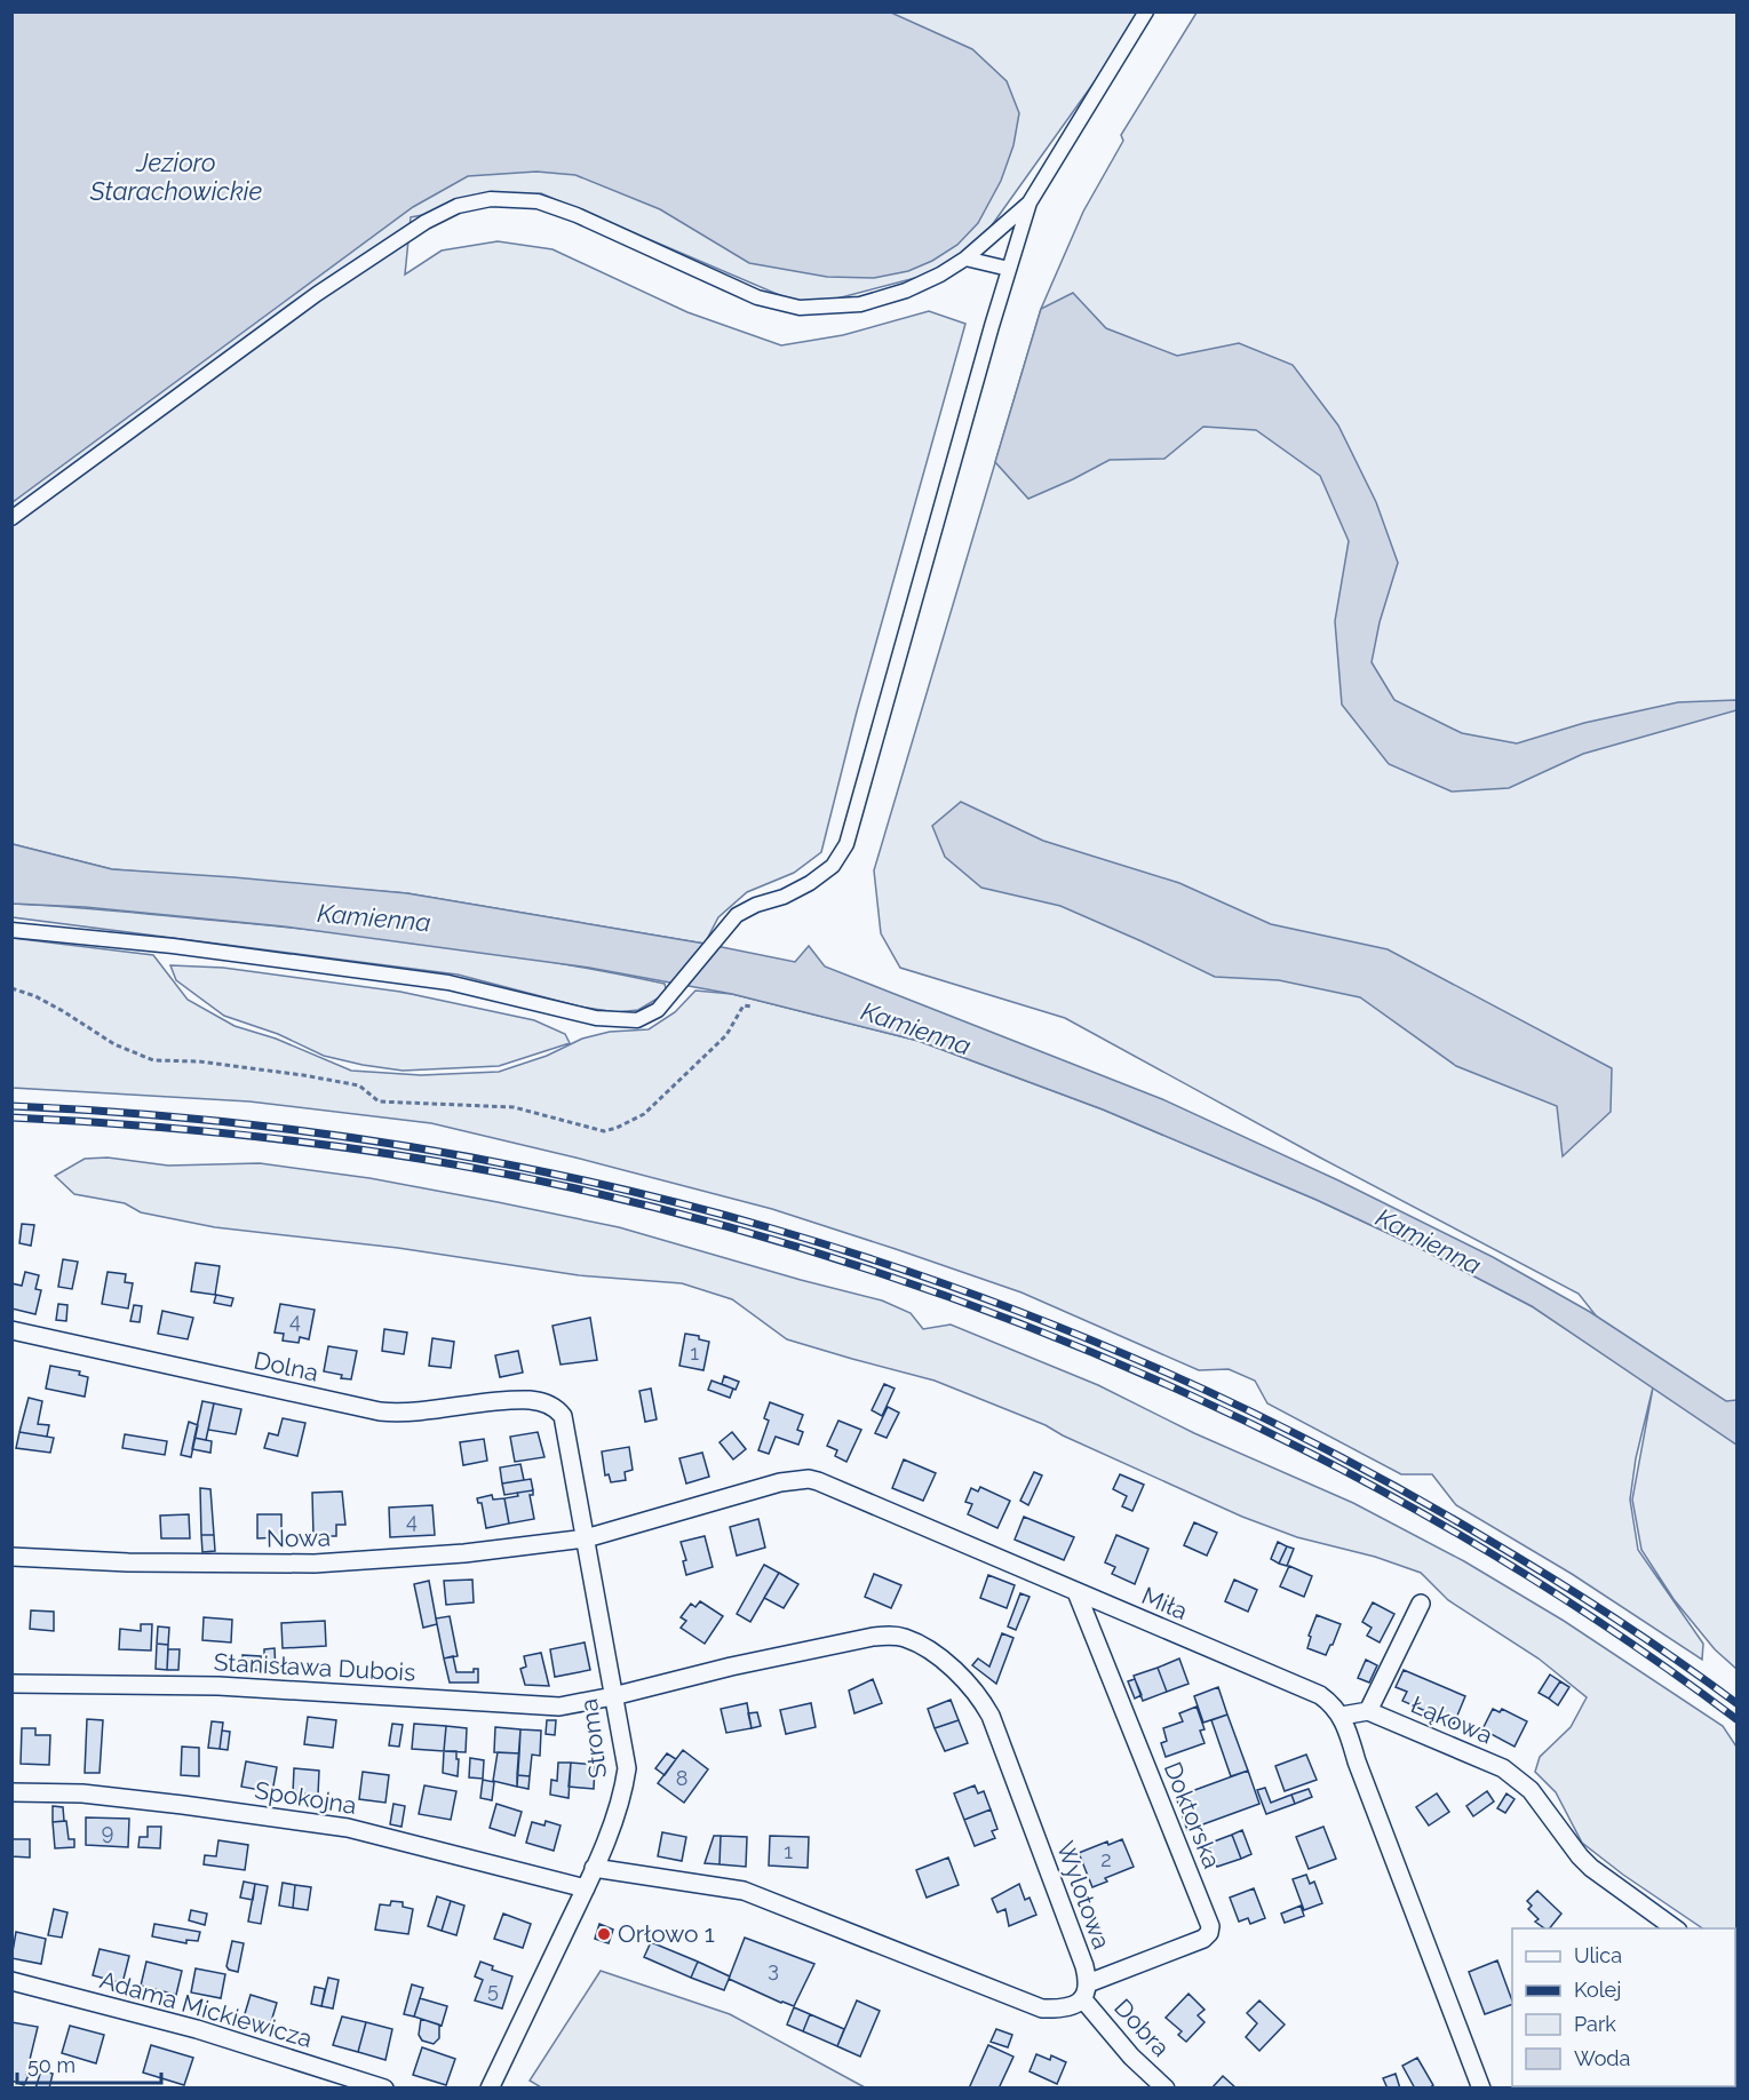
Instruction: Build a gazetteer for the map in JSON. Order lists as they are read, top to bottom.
{
  "streets": {
    "street": [
      "Dolna",
      "Nowa",
      "Miła",
      "Stanisława Dubois",
      "Łąkowa",
      "Stroma",
      "Spokojna",
      "Doktorska",
      "Wylotowa",
      "Adama Mickiewicza",
      "Dobra"
    ]
  },
  "crossings": [
    ["Dolna", "Stroma"],
    ["Nowa", "Miła"],
    ["Nowa", "Stroma"],
    ["Miła", "Stroma"],
    ["Miła", "Doktorska"],
    ["Stanisława Dubois", "Stroma"],
    ["Stanisława Dubois", "Wylotowa"],
    ["Stroma", "Spokojna"],
    ["Stroma", "Wylotowa"],
    ["Doktorska", "Wylotowa"],
    ["Doktorska", "Dobra"],
    ["Wylotowa", "Dobra"]
  ],
  "water": ["Jezioro Starachowickie", "Kamienna"],
  "places": ["Orłowo 1"],
  "house_numbers": [
    "4",
    "1",
    "4",
    "8",
    "9",
    "1",
    "2",
    "3",
    "5"
  ],
  "legend": [
    "Ulica",
    "Kolej",
    "Park",
    "Woda"
  ],
  "scale_bar": "50 m"
}
